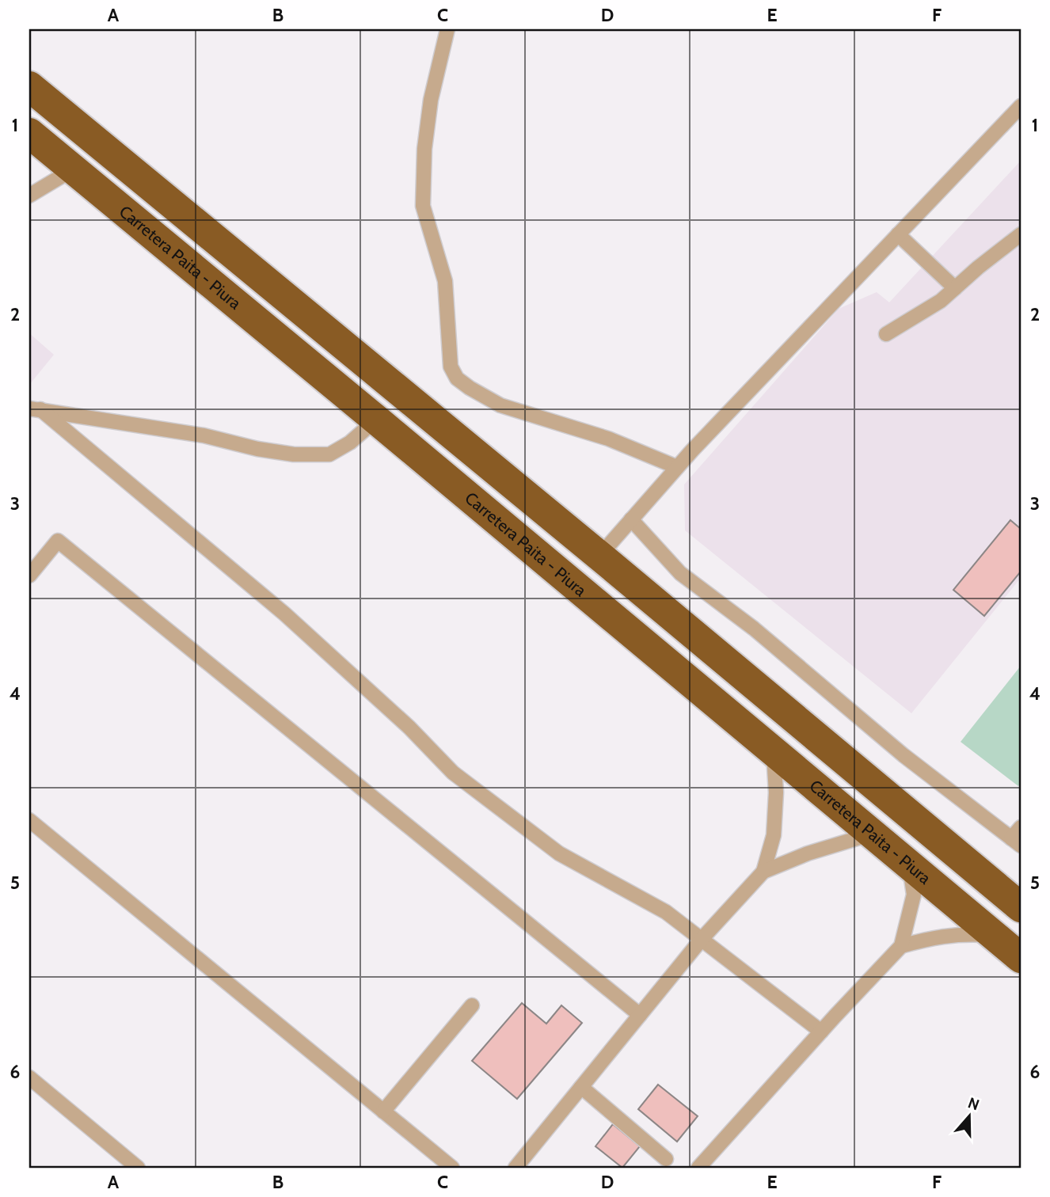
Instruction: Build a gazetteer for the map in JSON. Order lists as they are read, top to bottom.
{
  "streets": {
    "highway": ["Carretera Paita - Piura"]
  },
  "north": "top",
  "grid": {
    "columns": [
      "A",
      "B",
      "C",
      "D",
      "E",
      "F"
    ],
    "rows": [
      "1",
      "2",
      "3",
      "4",
      "5",
      "6"
    ]
  }
}
